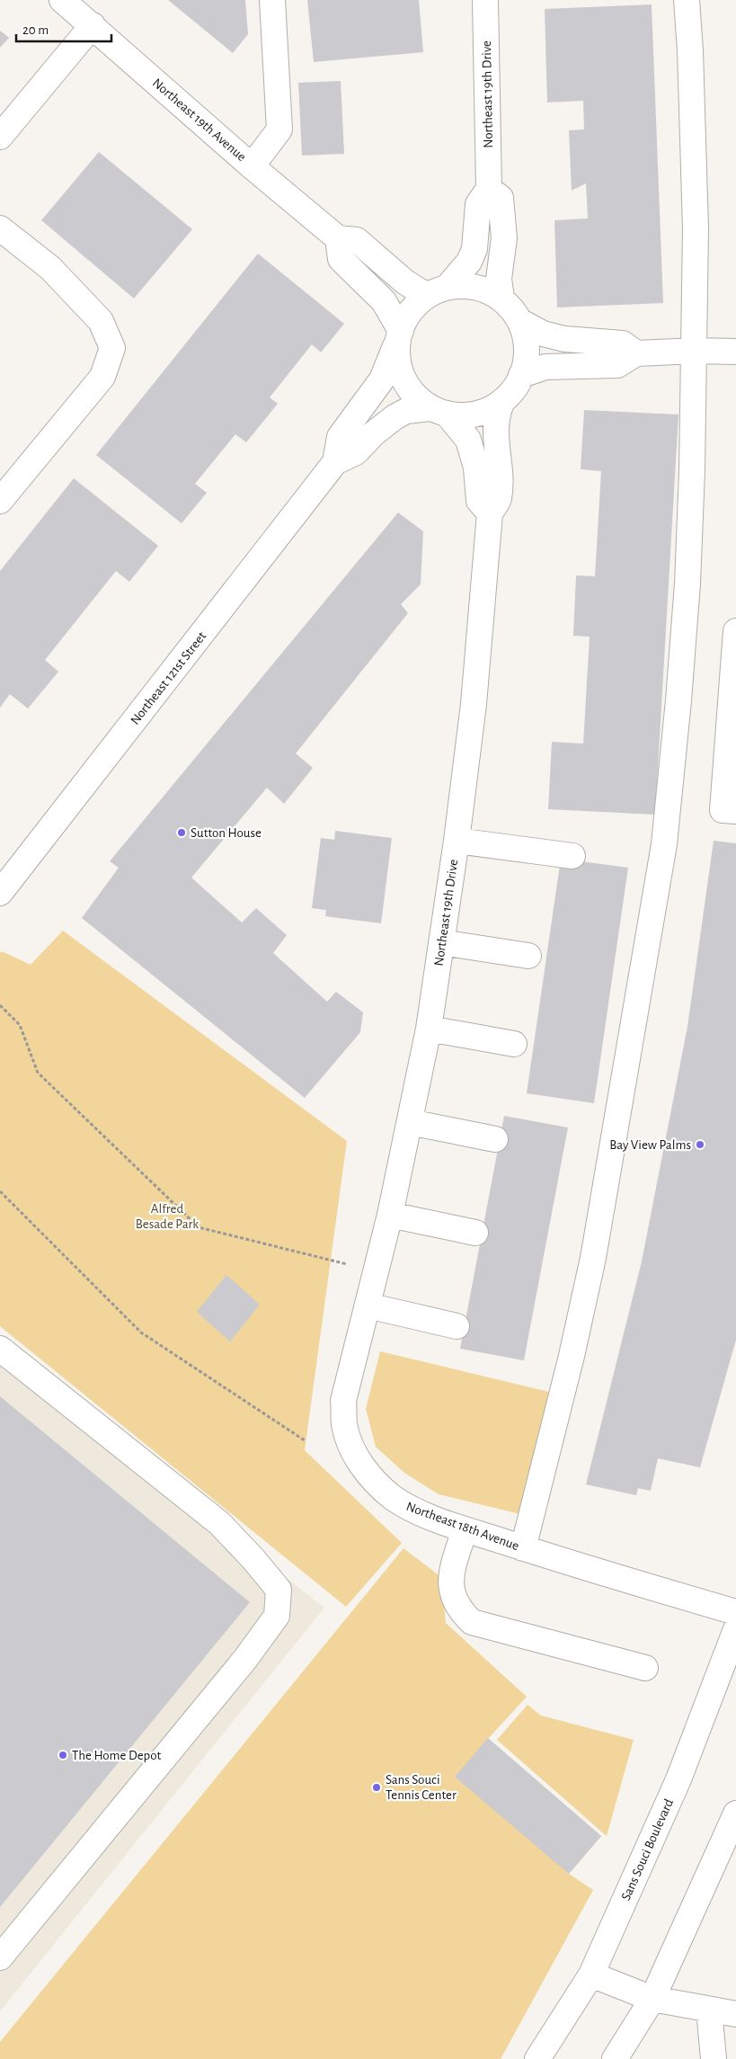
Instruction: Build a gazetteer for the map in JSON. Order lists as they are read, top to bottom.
{
  "streets": {
    "street": [
      "Northeast 19th Drive",
      "Northeast 19th Avenue",
      "Northeast 121st Street",
      "Northeast 18th Avenue",
      "Sans Souci Boulevard"
    ]
  },
  "crossings": [
    ["Northeast 19th Drive", "Northeast 19th Avenue"],
    ["Northeast 19th Drive", "Northeast 121st Street"],
    ["Northeast 19th Drive", "Northeast 18th Avenue"],
    ["Northeast 19th Avenue", "Northeast 121st Street"]
  ],
  "parks": ["Alfred Besade Park"],
  "places": [
    "Sutton House",
    "Bay View Palms",
    "The Home Depot",
    "Sans Souci Tennis Center"
  ],
  "scale_bar": "20 m"
}
